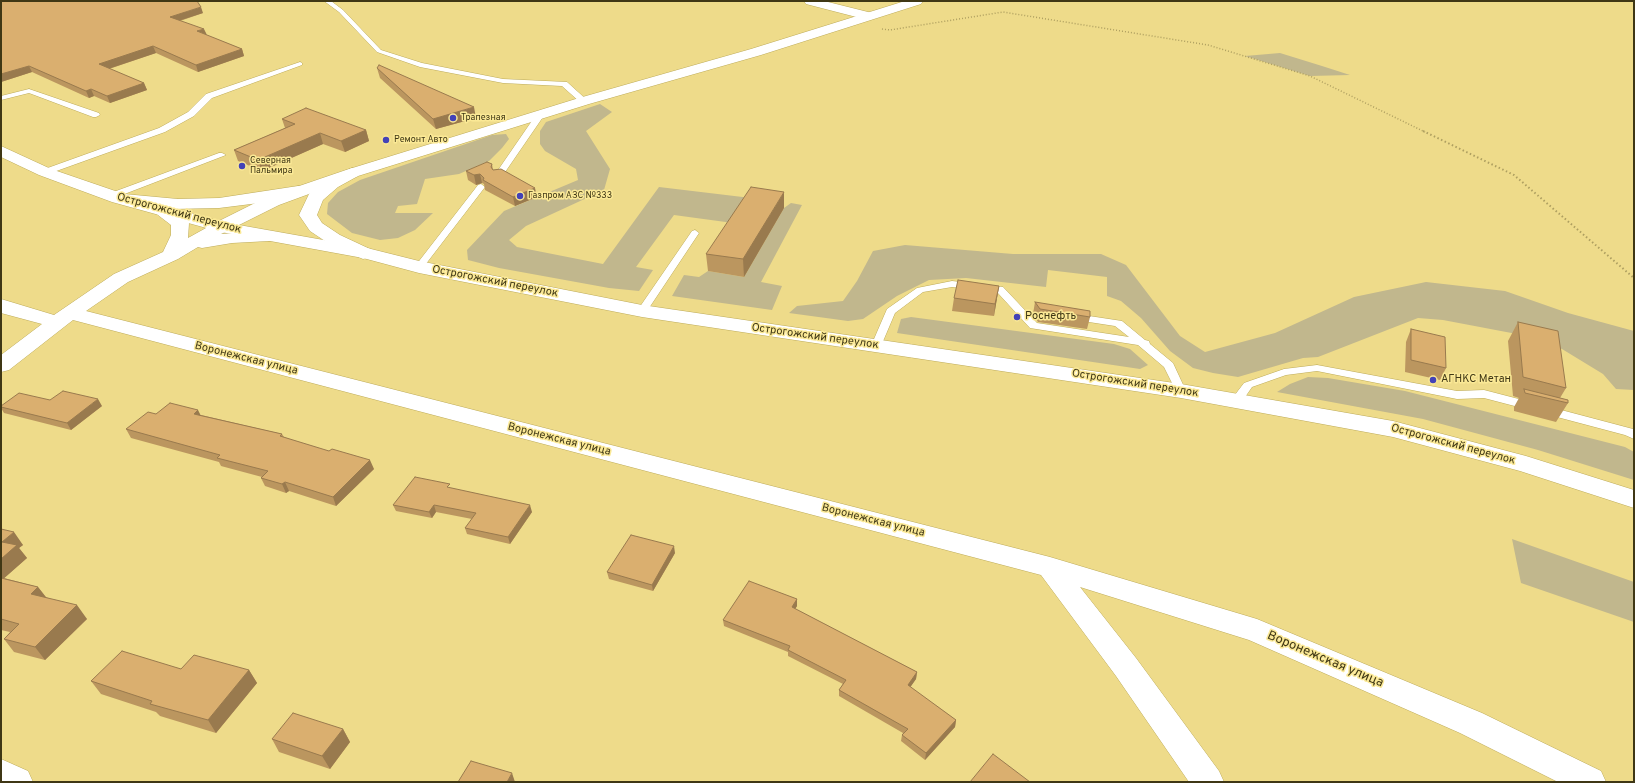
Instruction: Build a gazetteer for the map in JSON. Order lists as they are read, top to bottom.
{
  "streets": {
    "main road": ["Острогожский переулок", "Воронежская улица"]
  },
  "places": [
    "Трапезная",
    "Ремонт Авто",
    "Северная Пальмира",
    "Газпром АЗС №333",
    "Роснефть",
    "АГНКС Метан"
  ]
}
